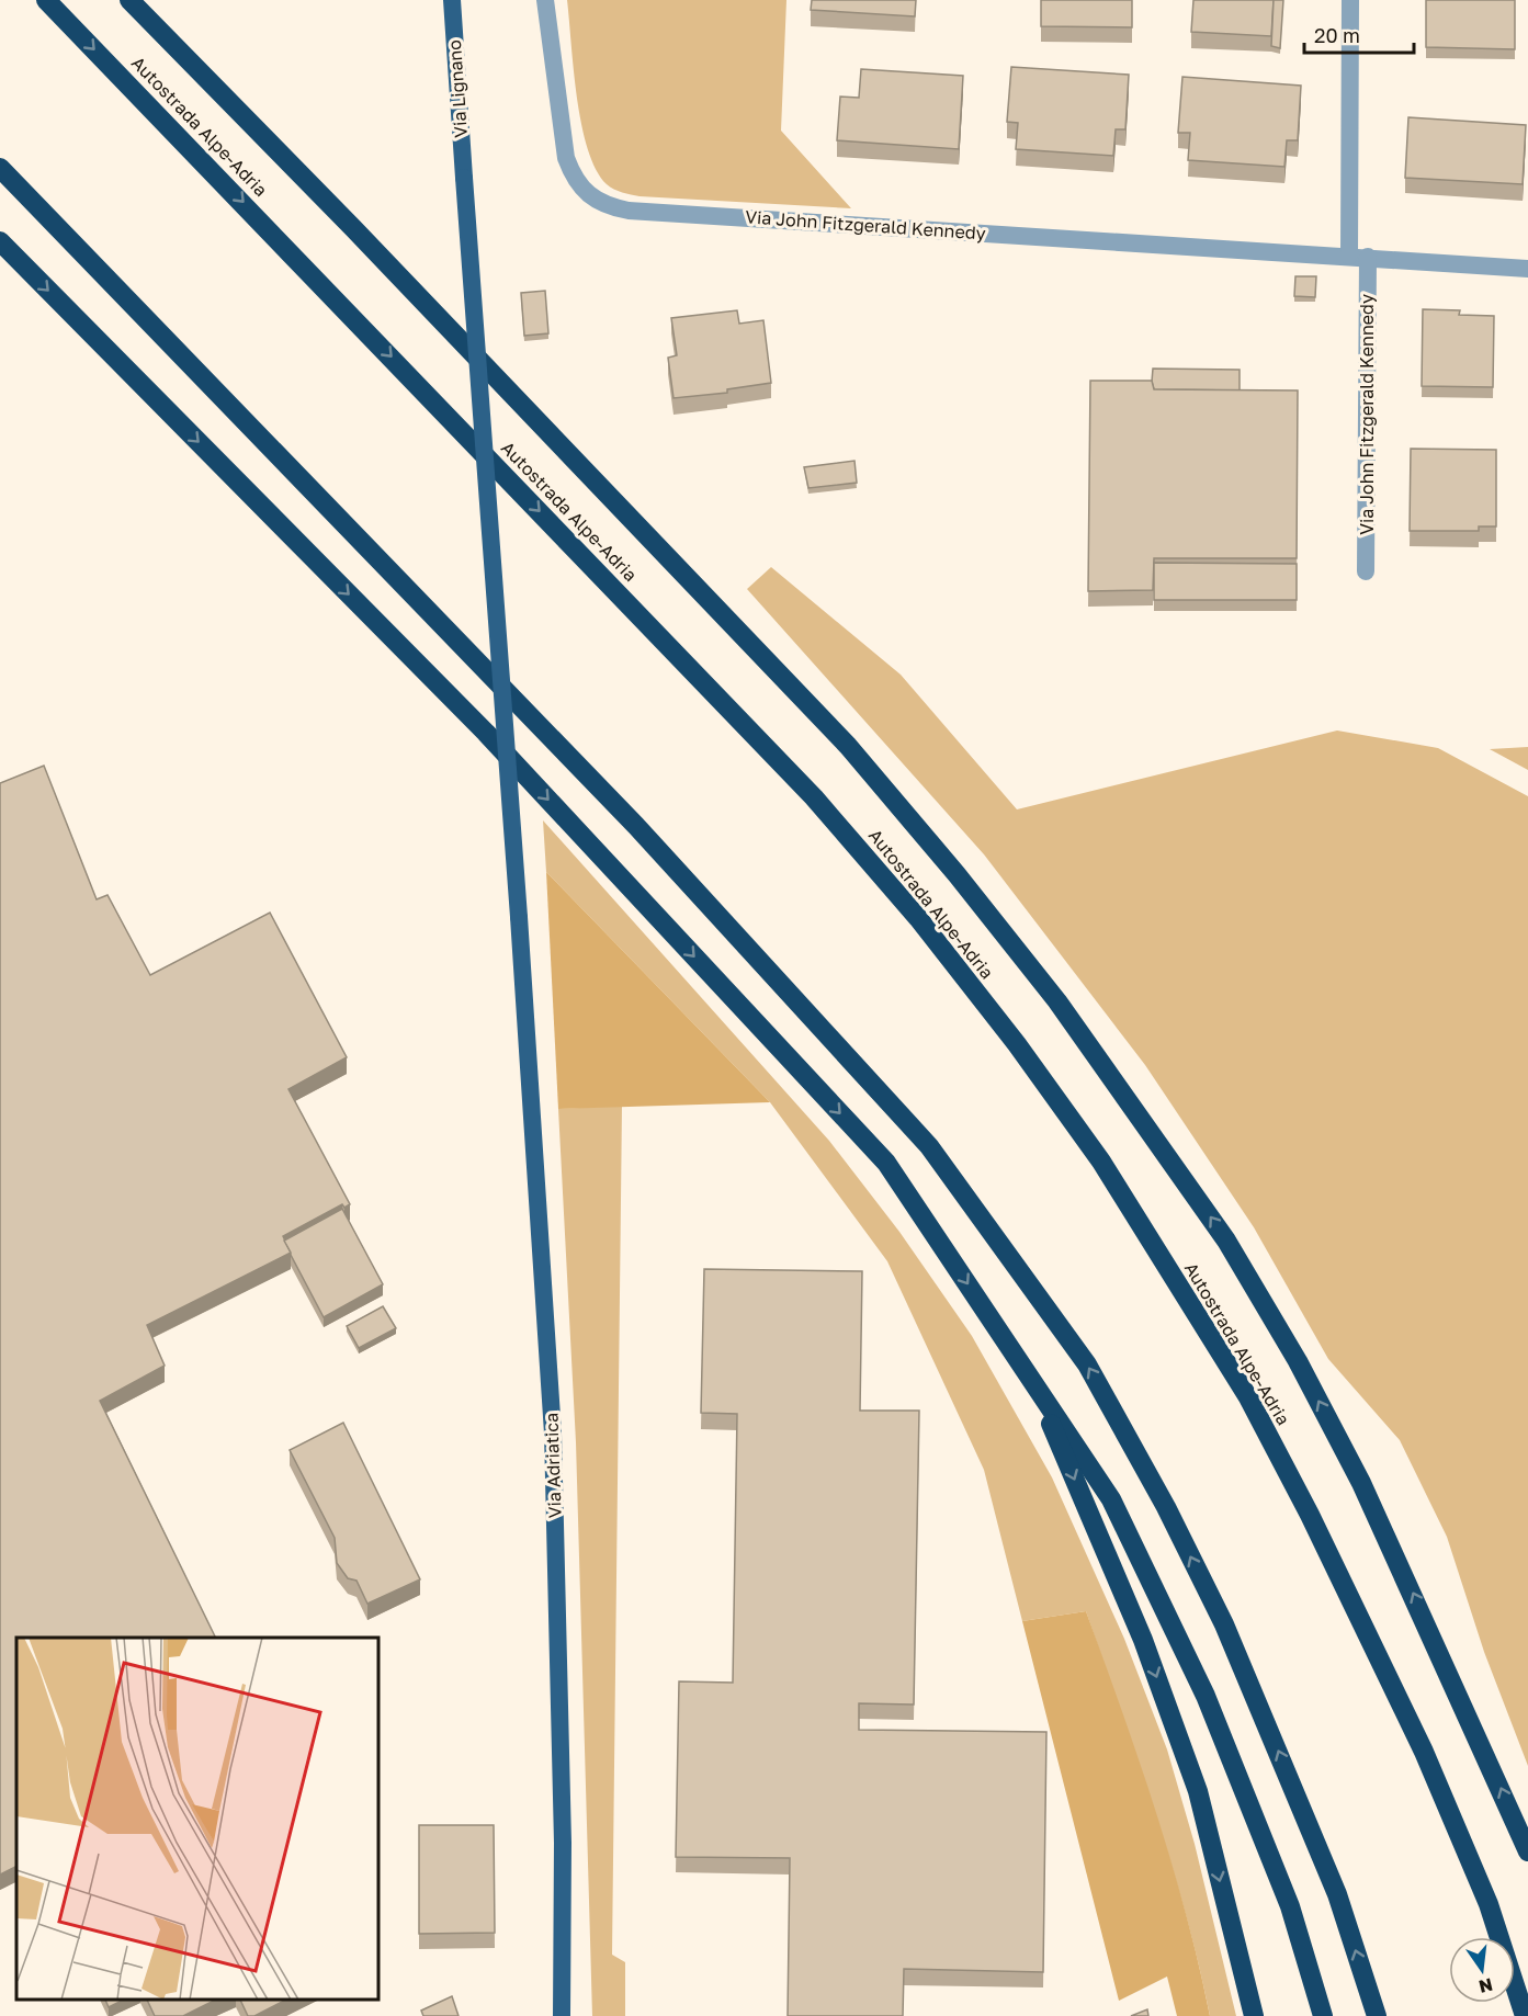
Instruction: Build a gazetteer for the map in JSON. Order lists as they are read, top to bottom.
{
  "streets": {
    "highway": ["Autostrada Alpe-Adria"],
    "main road": ["Via Lignano", "Via Adriatica"],
    "street": ["Via John Fitzgerald Kennedy"]
  },
  "crossings": [
    ["Via Lignano", "Via Adriatica"]
  ],
  "scale_bar": "20 m",
  "north": "bottom"
}
